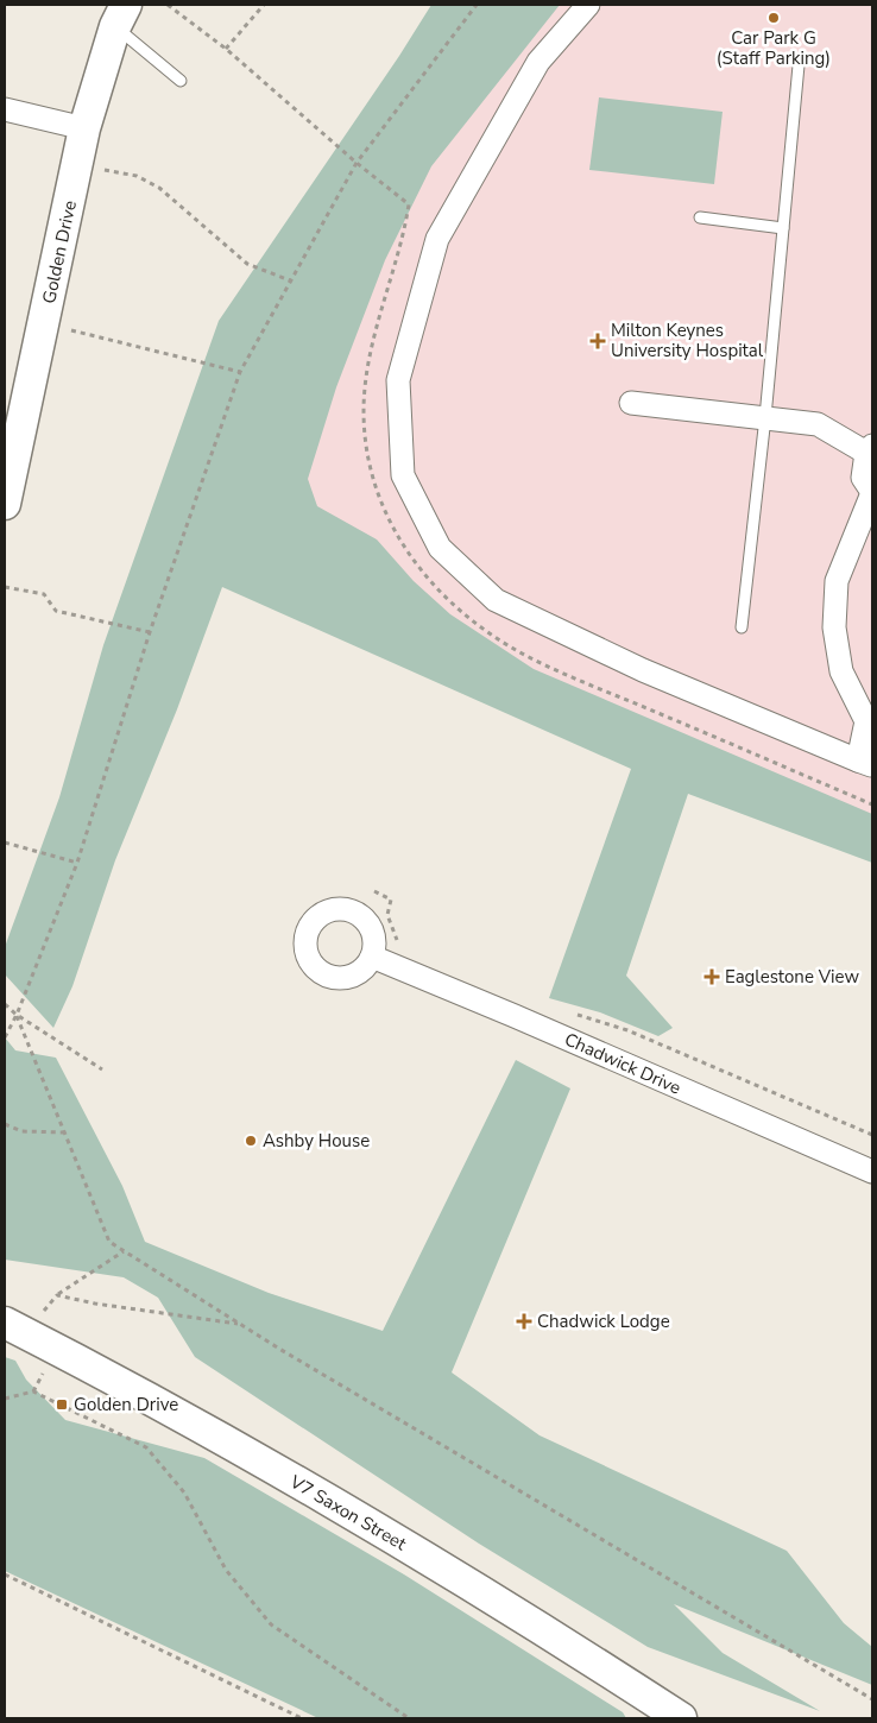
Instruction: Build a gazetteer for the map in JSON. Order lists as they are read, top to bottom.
{
  "streets": {
    "street": ["Golden Drive", "Chadwick Drive", "V7 Saxon Street"]
  },
  "places": {
    "other": ["Car Park G (Staff Parking)", "Ashby House"],
    "health": ["Milton Keynes University Hospital", "Eaglestone View", "Chadwick Lodge"],
    "transit": ["Golden Drive"]
  }
}
